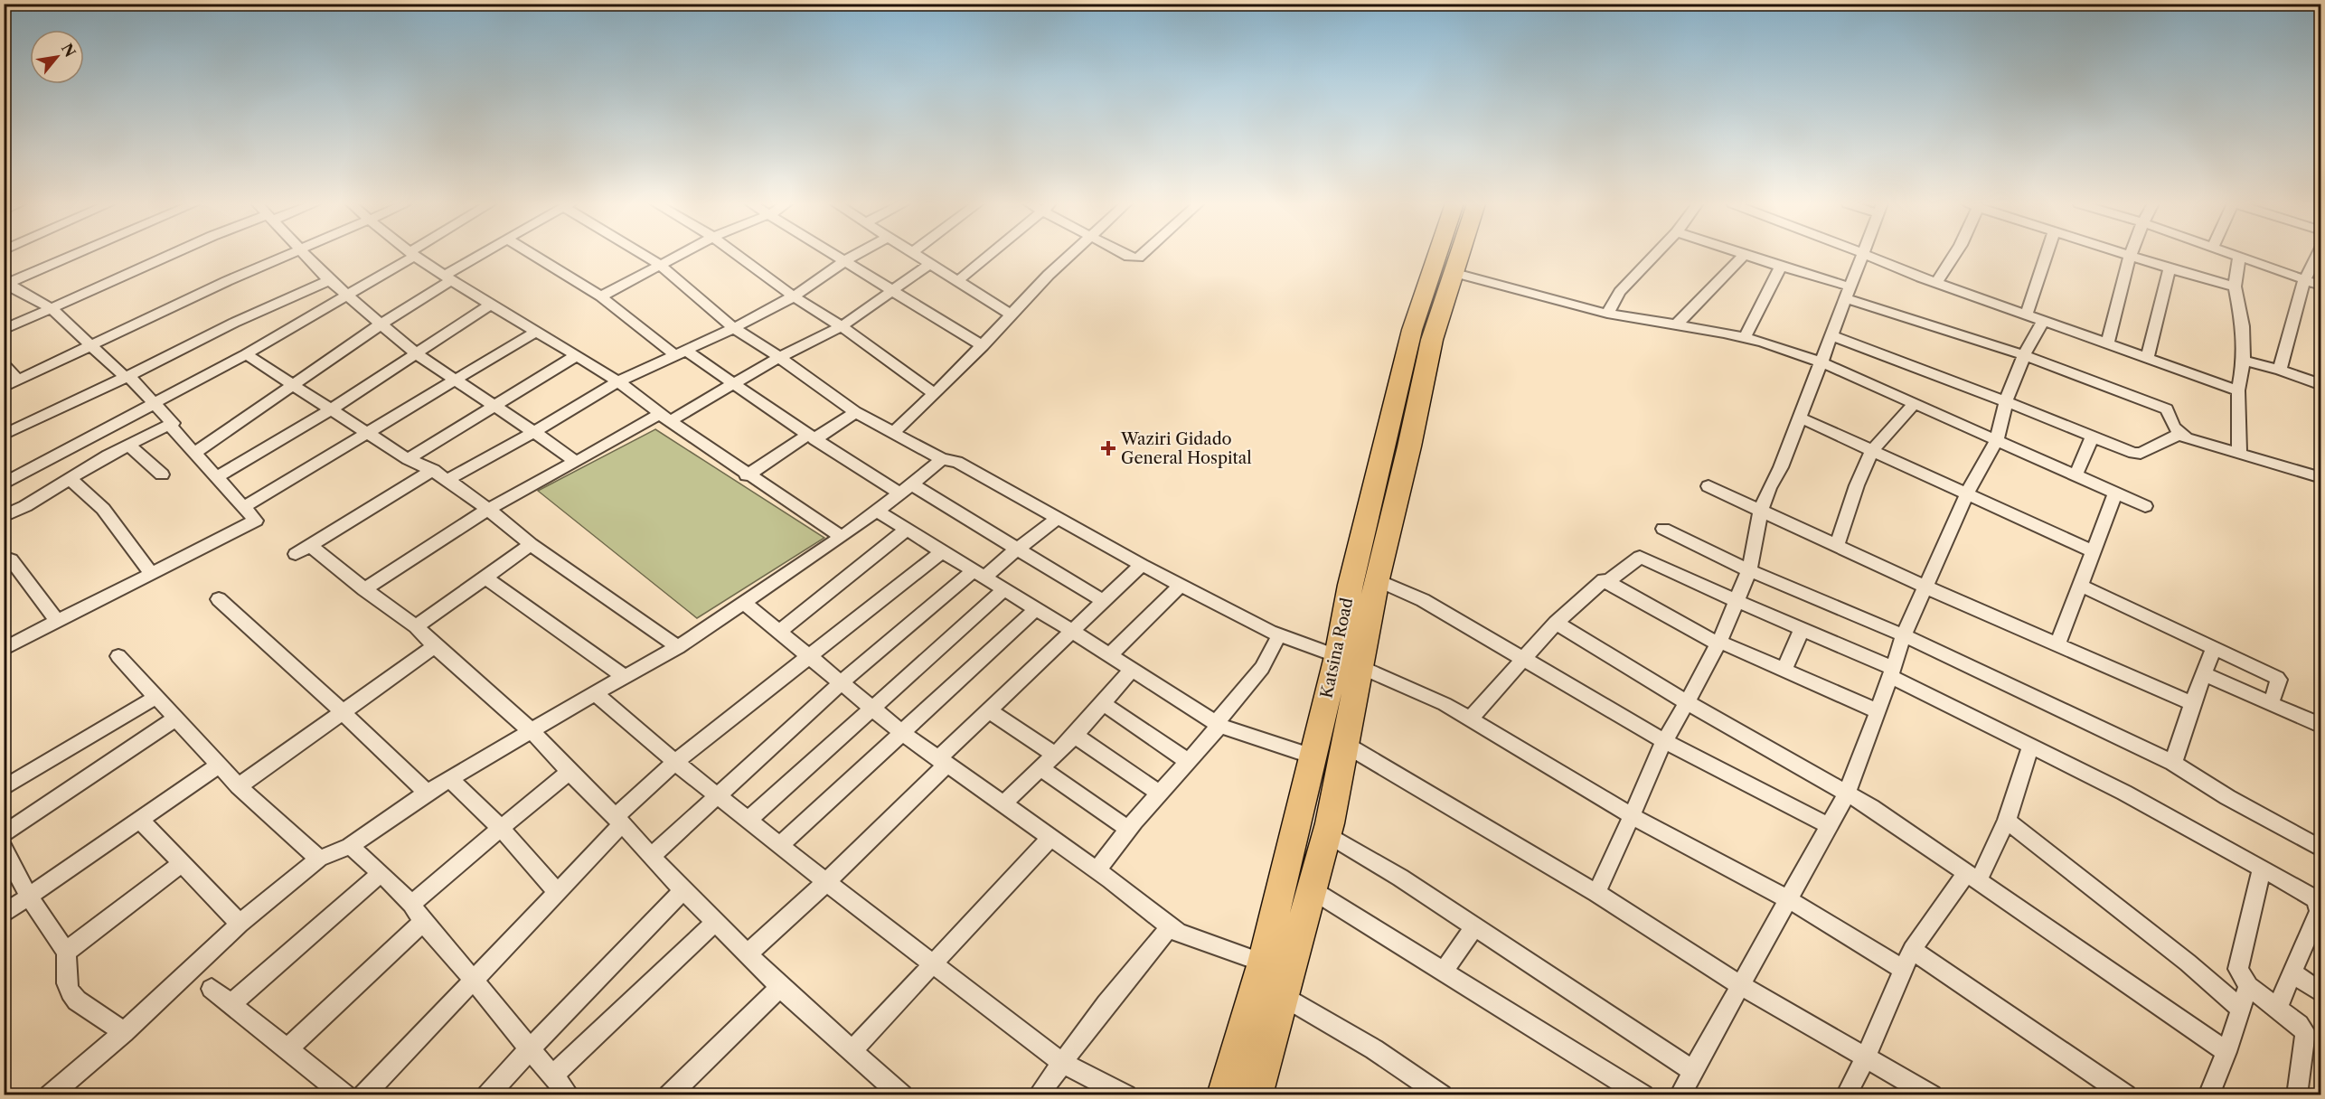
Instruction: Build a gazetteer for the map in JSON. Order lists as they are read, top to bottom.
{
  "streets": {
    "highway": ["Katsina Road"]
  },
  "places": {
    "health": ["Waziri Gidado General Hospital"]
  },
  "north": "top right"
}
